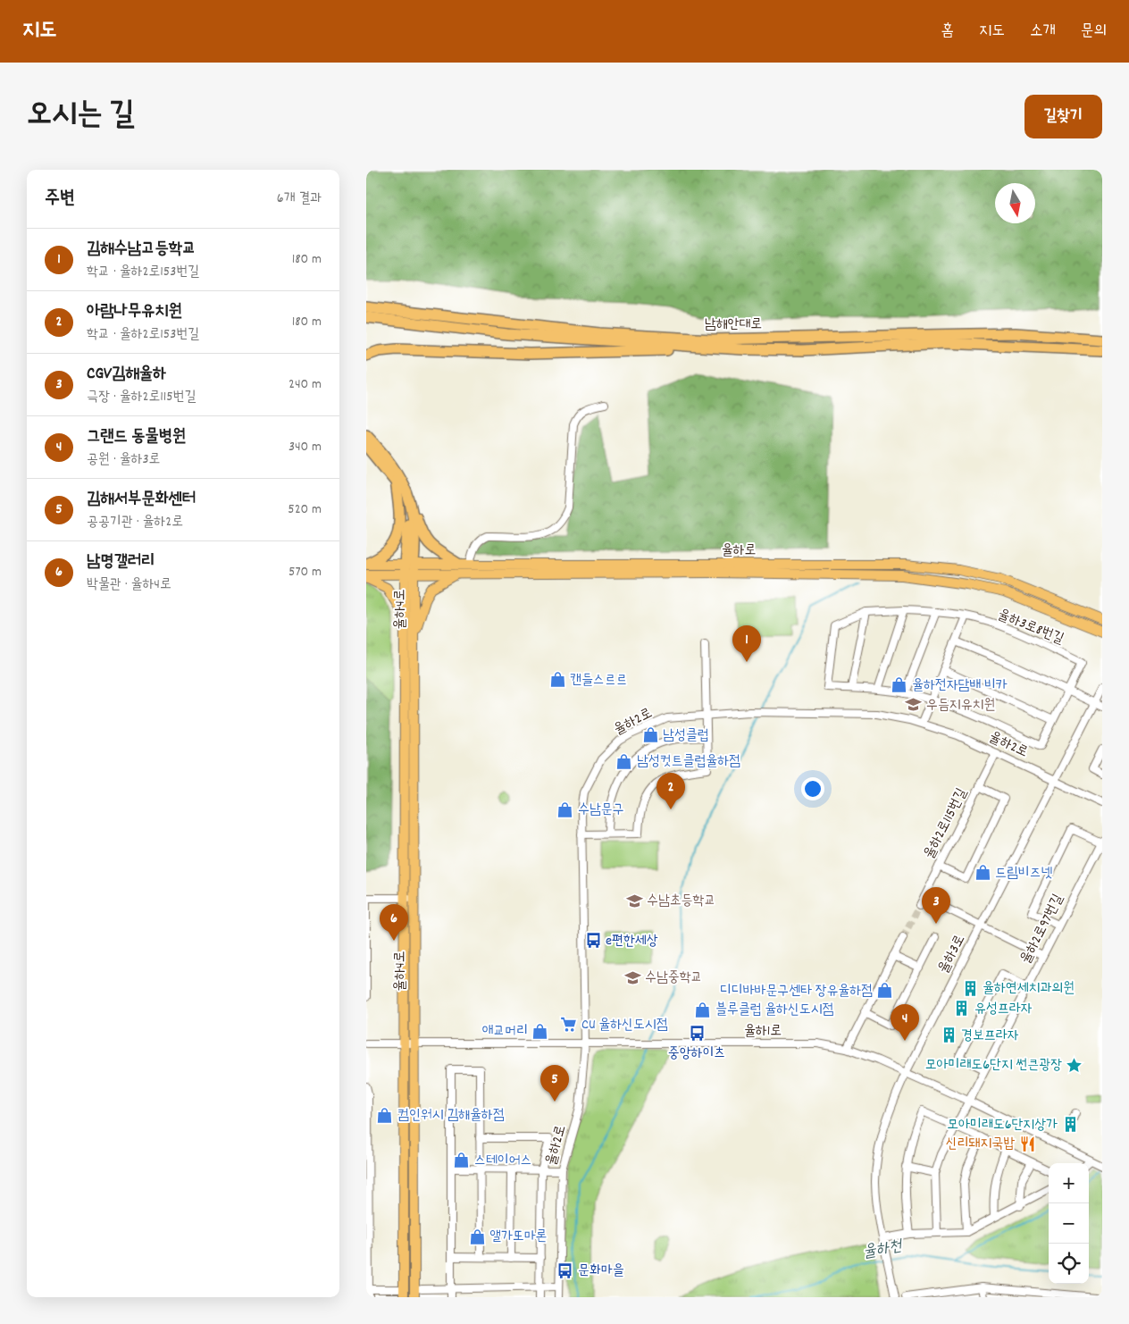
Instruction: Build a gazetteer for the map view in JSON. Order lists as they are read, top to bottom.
{
  "streets": {
    "highway": ["남해안대로"],
    "main road": ["율하로", "율하4로"],
    "street": [
      "율하3로8번길",
      "율하2로",
      "율하2로115번길",
      "율하2로97번길",
      "율하3로",
      "율하1로"
    ]
  },
  "crossings": [
    ["율하로", "율하4로"],
    ["율하4로", "율하1로"],
    ["율하2로", "율하2로115번길"],
    ["율하2로", "율하3로"],
    ["율하2로", "율하1로"],
    ["율하2로97번길", "율하1로"],
    ["율하3로", "율하1로"]
  ],
  "water": ["율하천"],
  "places": {
    "shop": [
      "캔들스르르",
      "율하전자담배 비카",
      "남성클럽",
      "남성컷트클럽율하점",
      "수남문구",
      "드림비즈넷",
      "디디바바문구센타 장유율하점",
      "블루클럽 율하신도시점",
      "애교머리",
      "컴인워시 김해율하점",
      "스테이어스",
      "앨가또마론"
    ],
    "school or university": ["우듬지유치원", "수남초등학교", "수남중학교"],
    "bus stop": ["e편한세상", "중앙하이츠", "문화마을"],
    "building": [
      "율하연세치과의원",
      "유성프라자",
      "경보프라자",
      "모아미래도6단지상가"
    ],
    "supermarket": ["CU 율하신도시점"],
    "place": ["모아미래도6단지 썬큰광장"],
    "restaurant": ["신리돼지국밥"]
  },
  "north": "bottom",
  "page": {
    "header": "지도",
    "nav": [
      "홈",
      "지도",
      "소개",
      "문의"
    ],
    "title": "오시는 길",
    "buttons": "길찾기",
    "heading": ["주변", "6개 결과"],
    "list": [
      {
        "mark": "1",
        "name": "김해수남고등학교",
        "note": "학교 · 율하2로153번길",
        "value": "180 m"
      },
      {
        "mark": "2",
        "name": "아람나무유치원",
        "note": "학교 · 율하2로153번길",
        "value": "180 m"
      },
      {
        "mark": "3",
        "name": "CGV김해율하",
        "note": "극장 · 율하2로115번길",
        "value": "240 m"
      },
      {
        "mark": "4",
        "name": "그랜드 동물병원",
        "note": "공원 · 율하3로",
        "value": "340 m"
      },
      {
        "mark": "5",
        "name": "김해서부문화센터",
        "note": "공공기관 · 율하2로",
        "value": "520 m"
      },
      {
        "mark": "6",
        "name": "남명갤러리",
        "note": "박물관 · 율하4로",
        "value": "570 m"
      }
    ],
    "pins": [
      "1",
      "2",
      "3",
      "6",
      "4",
      "5"
    ],
    "map_buttons": ["+", "−"]
  }
}
